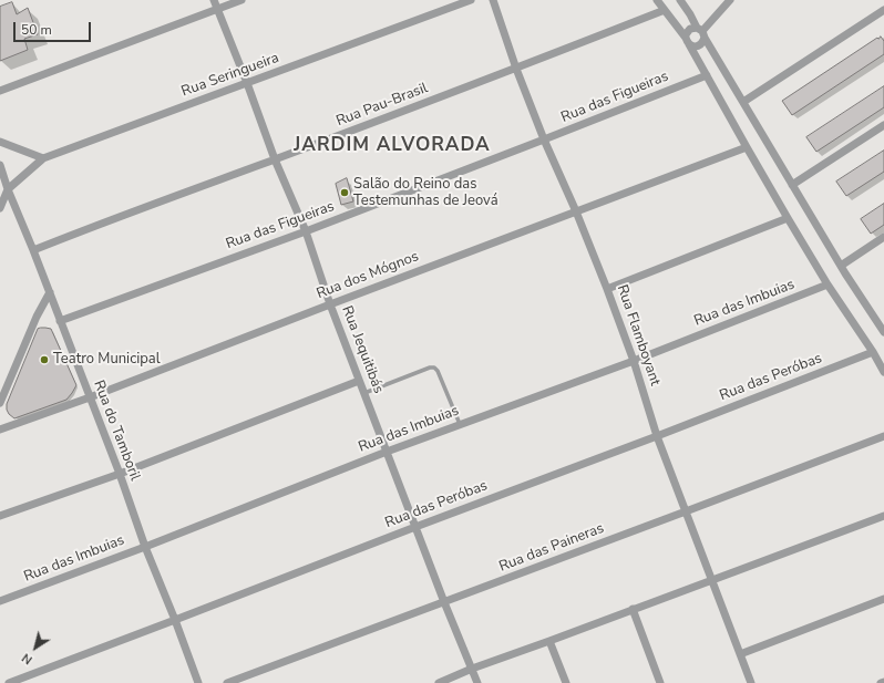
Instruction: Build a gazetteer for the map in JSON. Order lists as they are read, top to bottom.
{
  "streets": {
    "street": [
      "Rua Seringueira",
      "Rua das Figueiras",
      "Rua Pau-Brasil",
      "Rua dos Mógnos",
      "Rua das Imbuias",
      "Rua Flamboyant",
      "Rua Jequitibás",
      "Rua das Peróbas",
      "Rua do Tamboril",
      "Rua das Paineras"
    ]
  },
  "crossings": [
    ["Rua Seringueira", "Rua Jequitibás"],
    ["Rua Seringueira", "Rua do Tamboril"],
    ["Rua das Figueiras", "Rua Flamboyant"],
    ["Rua das Figueiras", "Rua Jequitibás"],
    ["Rua das Figueiras", "Rua do Tamboril"],
    ["Rua Pau-Brasil", "Rua Flamboyant"],
    ["Rua Pau-Brasil", "Rua Jequitibás"],
    ["Rua Pau-Brasil", "Rua do Tamboril"],
    ["Rua dos Mógnos", "Rua Flamboyant"],
    ["Rua dos Mógnos", "Rua Jequitibás"],
    ["Rua dos Mógnos", "Rua do Tamboril"],
    ["Rua das Imbuias", "Rua Flamboyant"],
    ["Rua das Imbuias", "Rua Jequitibás"],
    ["Rua das Imbuias", "Rua do Tamboril"],
    ["Rua Flamboyant", "Rua das Peróbas"],
    ["Rua Flamboyant", "Rua das Paineras"],
    ["Rua Jequitibás", "Rua das Peróbas"],
    ["Rua Jequitibás", "Rua das Paineras"],
    ["Rua das Peróbas", "Rua do Tamboril"]
  ],
  "districts": ["JARDIM ALVORADA"],
  "places": ["Salão do Reino das Testemunhas de Jeová", "Teatro Municipal"],
  "scale_bar": "50 m",
  "north": "bottom left"
}
